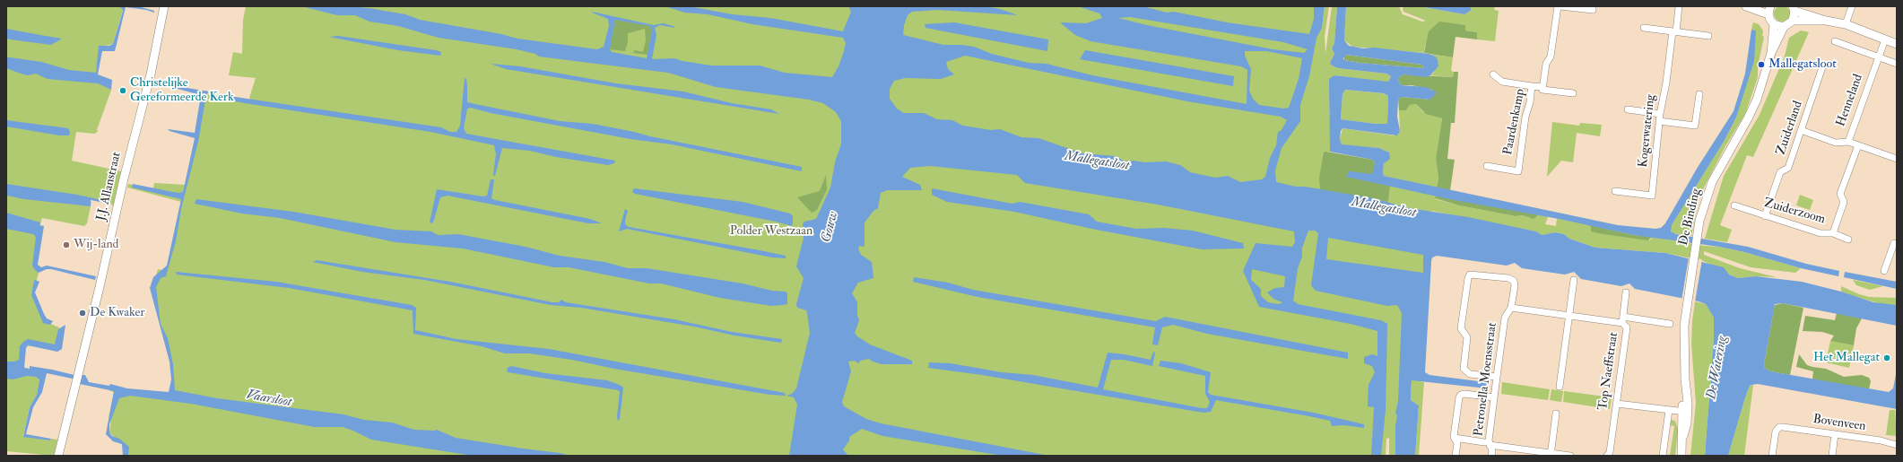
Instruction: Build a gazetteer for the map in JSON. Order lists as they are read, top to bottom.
{
  "streets": {
    "street": [
      "Henneland",
      "Paardenkamp",
      "Zuiderland",
      "Kogerwatering",
      "J.J. Allanstraat",
      "Zuiderzoom",
      "De Binding",
      "Top Naeffstraat",
      "Petronella Moensstraat",
      "Bovenveen"
    ]
  },
  "crossings": [
    ["Zuiderland", "Zuiderzoom"]
  ],
  "water": [
    "Mallegatsloot",
    "Gouw",
    "De Watering",
    "Vaarsloot"
  ],
  "parks": ["Polder Westzaan"],
  "places": [
    "Mallegatsloot",
    "Christelijke Gereformeerde Kerk",
    "Wij-land",
    "De Kwaker",
    "Het Mallegat"
  ]
}
